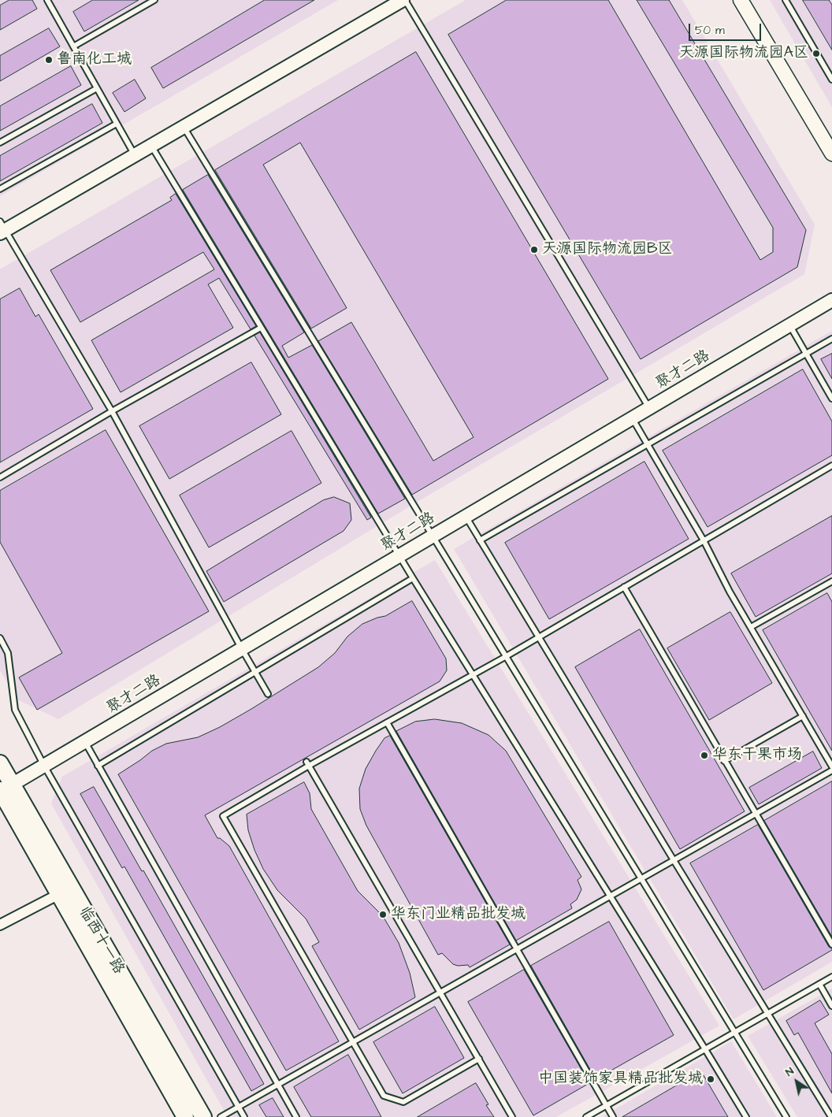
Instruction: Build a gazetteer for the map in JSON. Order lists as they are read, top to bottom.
{
  "streets": {
    "main road": ["临西十一路"],
    "street": ["聚才二路"]
  },
  "crossings": [
    ["聚才二路", "临西十一路"]
  ],
  "places": [
    "天源国际物流园A区",
    "鲁南化工城",
    "天源国际物流园B区",
    "华东干果市场",
    "华东门业精品批发城",
    "中国装饰家具精品批发城"
  ],
  "scale_bar": "50 m",
  "north": "top left"
}
